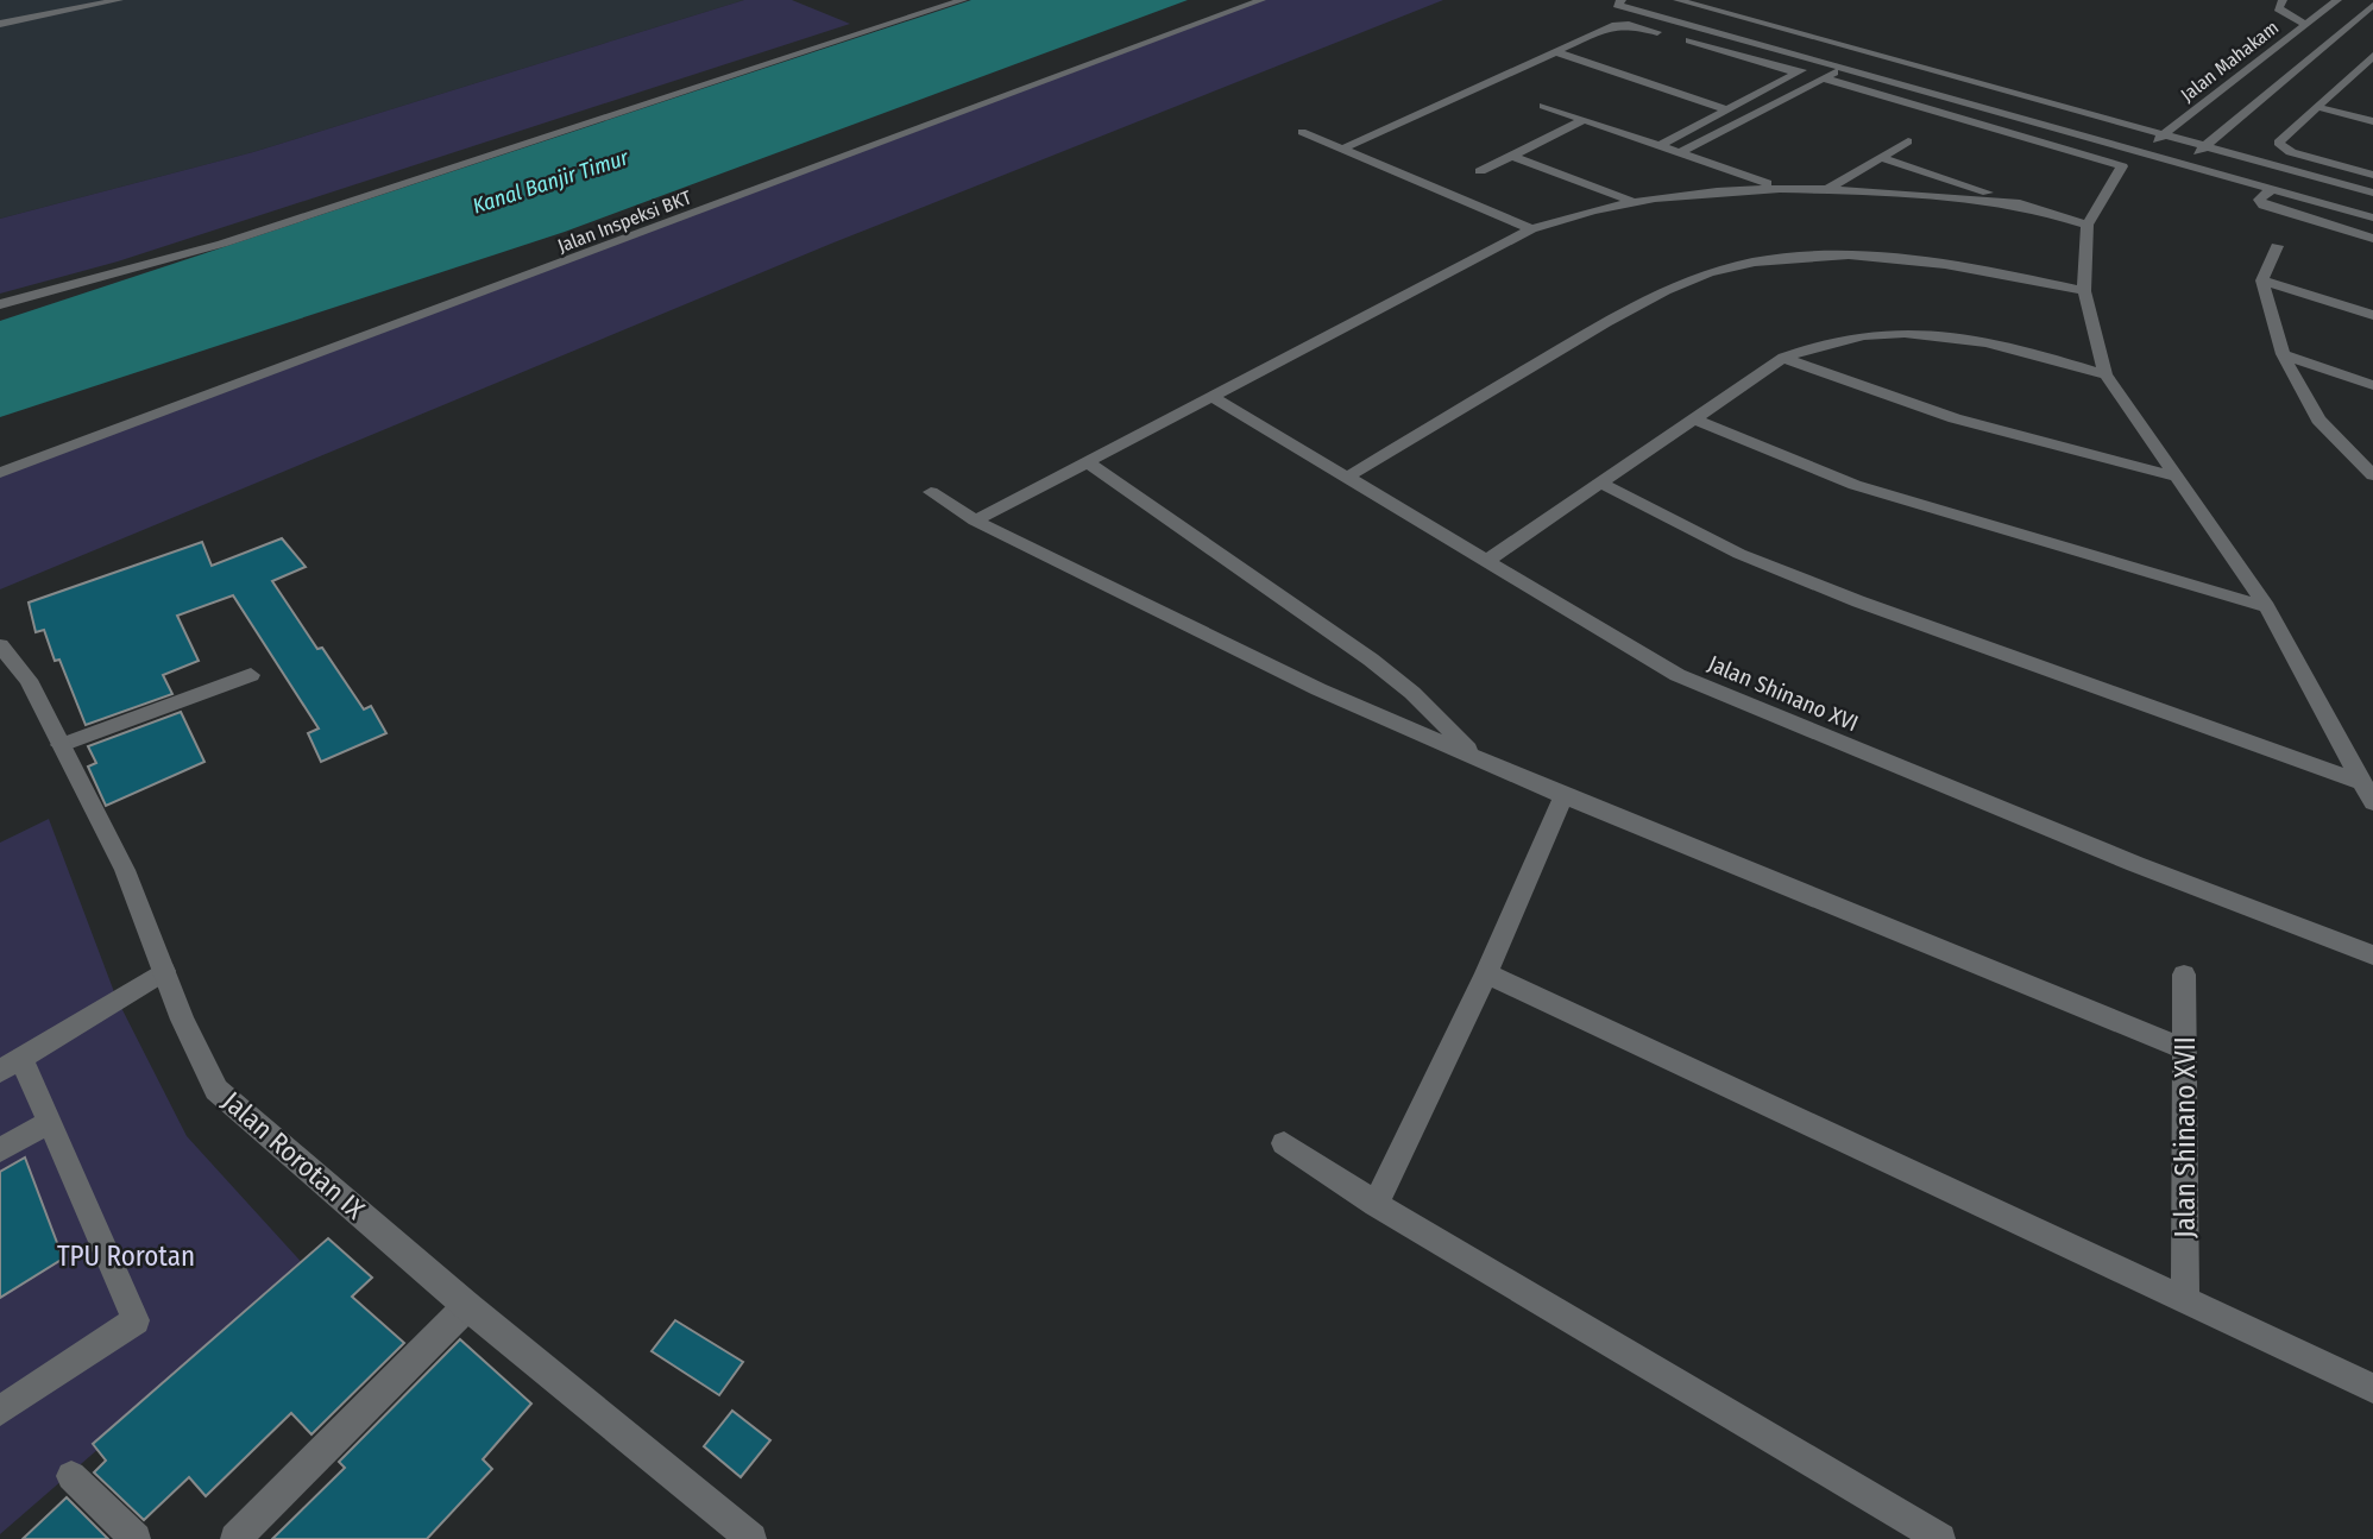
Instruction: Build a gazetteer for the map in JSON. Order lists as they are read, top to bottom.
{
  "streets": {
    "street": [
      "Jalan Mahakam",
      "Jalan Inspeksi BKT",
      "Jalan Shinano XVI",
      "Jalan Shinano XVII",
      "Jalan Rorotan IX"
    ]
  },
  "water": ["Kanal Banjir Timur"],
  "parks": ["TPU Rorotan"]
}
